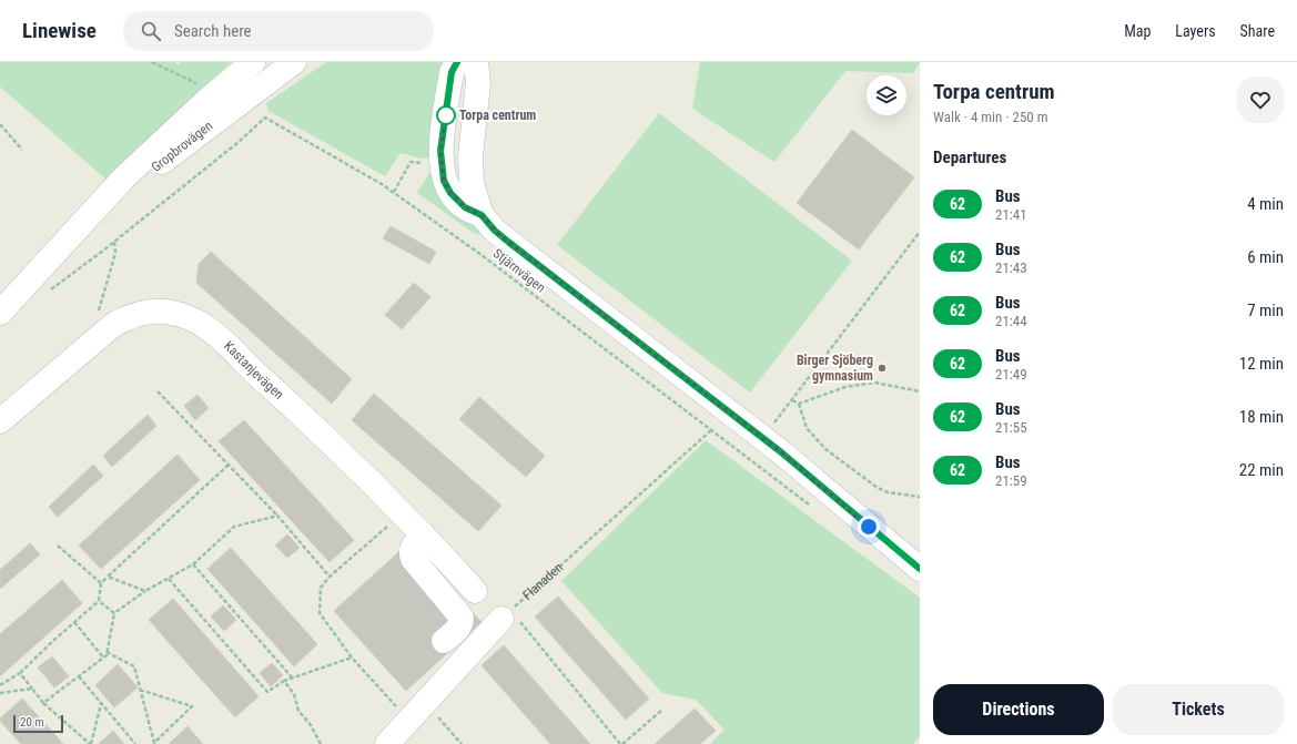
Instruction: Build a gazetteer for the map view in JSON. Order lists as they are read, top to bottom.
{
  "streets": {
    "street": ["Gropbrovägen", "Kastanjevägen"],
    "path": ["Stjärnvägen", "Flanaden"]
  },
  "crossings": [
    ["Stjärnvägen", "Flanaden"]
  ],
  "places": ["Torpa centrum", "Birger Sjöberg gymnasium"],
  "lines": ["bus line 62"],
  "scale_bar": "20 m",
  "page": {
    "header": "Linewise",
    "search": "Search here",
    "nav": ["Map", "Layers", "Share"],
    "heading": [
      ["Torpa centrum", "Walk · 4 min · 250 m"],
      "Departures"
    ],
    "list": [
      {
        "mark": "62",
        "name": "Bus",
        "note": "21:41",
        "value": "4 min"
      },
      {
        "mark": "62",
        "name": "Bus",
        "note": "21:43",
        "value": "6 min"
      },
      {
        "mark": "62",
        "name": "Bus",
        "note": "21:44",
        "value": "7 min"
      },
      {
        "mark": "62",
        "name": "Bus",
        "note": "21:49",
        "value": "12 min"
      },
      {
        "mark": "62",
        "name": "Bus",
        "note": "21:55",
        "value": "18 min"
      },
      {
        "mark": "62",
        "name": "Bus",
        "note": "21:59",
        "value": "22 min"
      }
    ],
    "buttons": ["Directions", "Tickets"],
    "scale": "20 m"
  }
}
